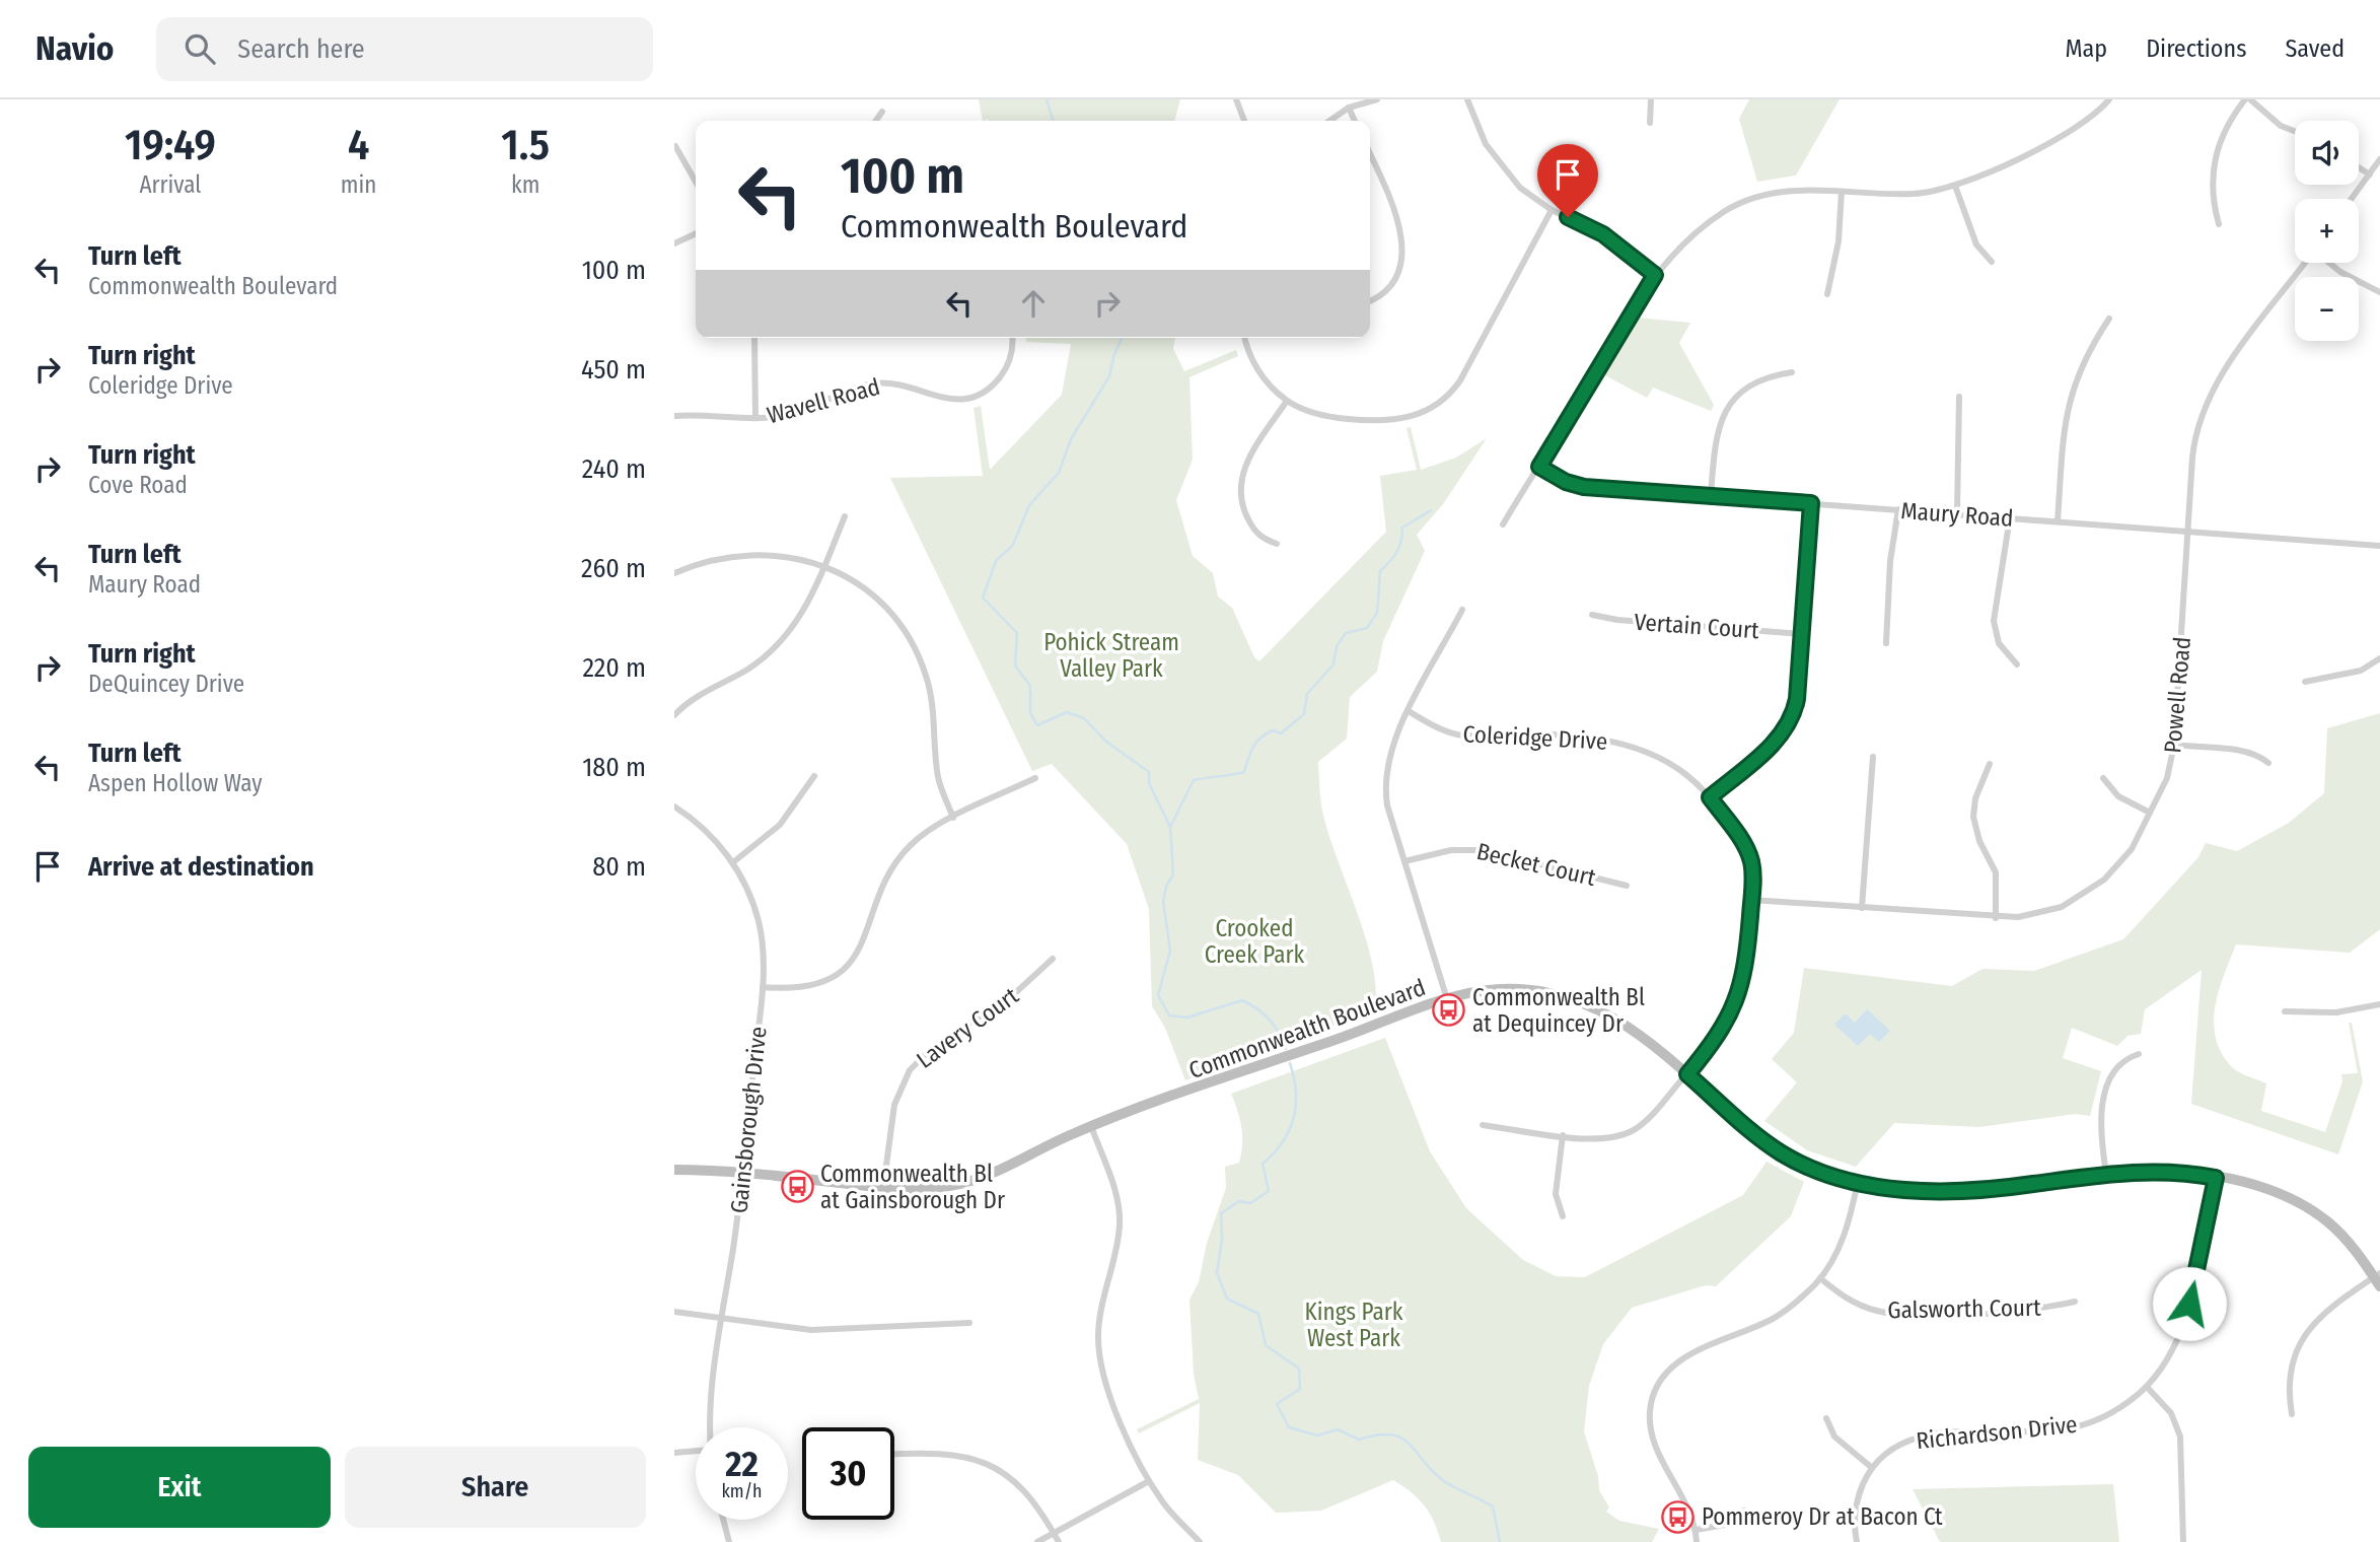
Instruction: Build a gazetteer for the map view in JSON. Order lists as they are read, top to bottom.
{
  "streets": {
    "street": [
      "Wavell Road",
      "Maury Road",
      "Vertain Court",
      "Powell Road",
      "Coleridge Drive",
      "Becket Court",
      "Lavery Court",
      "Commonwealth Boulevard",
      "Gainsborough Drive",
      "Galsworth Court",
      "Richardson Drive"
    ]
  },
  "crossings": [
    ["Maury Road", "Powell Road"],
    ["Powell Road", "Coleridge Drive"],
    ["Coleridge Drive", "Commonwealth Boulevard"],
    ["Lavery Court", "Commonwealth Boulevard"],
    ["Commonwealth Boulevard", "Gainsborough Drive"],
    ["Commonwealth Boulevard", "Richardson Drive"]
  ],
  "parks": ["Pohick Stream Valley Park", "Crooked Creek Park", "Kings Park West Park"],
  "places": {
    "bus stop": ["Commonwealth Bl at Dequincey Dr", "Commonwealth Bl at Gainsborough Dr", "Pommeroy Dr at Bacon Ct"]
  },
  "page": {
    "header": "Navio",
    "search": "Search here",
    "nav": ["Map", "Directions", "Saved"],
    "eta": [
      "19:49",
      "Arrival",
      "4",
      "min",
      "1.5",
      "km"
    ],
    "map_buttons": ["+", "−"],
    "turn": ["100 m", "Commonwealth Boulevard"],
    "list": [
      {
        "name": "Turn left",
        "note": "Commonwealth Boulevard",
        "value": "100 m"
      },
      {
        "name": "Turn right",
        "note": "Coleridge Drive",
        "value": "450 m"
      },
      {
        "name": "Turn right",
        "note": "Cove Road",
        "value": "240 m"
      },
      {
        "name": "Turn left",
        "note": "Maury Road",
        "value": "260 m"
      },
      {
        "name": "Turn right",
        "note": "DeQuincey Drive",
        "value": "220 m"
      },
      {
        "name": "Turn left",
        "note": "Aspen Hollow Way",
        "value": "180 m"
      },
      {
        "name": "Arrive at destination",
        "value": "80 m"
      }
    ],
    "speed": "22 km/h",
    "limit": "30",
    "buttons": ["Exit", "Share"]
  }
}
